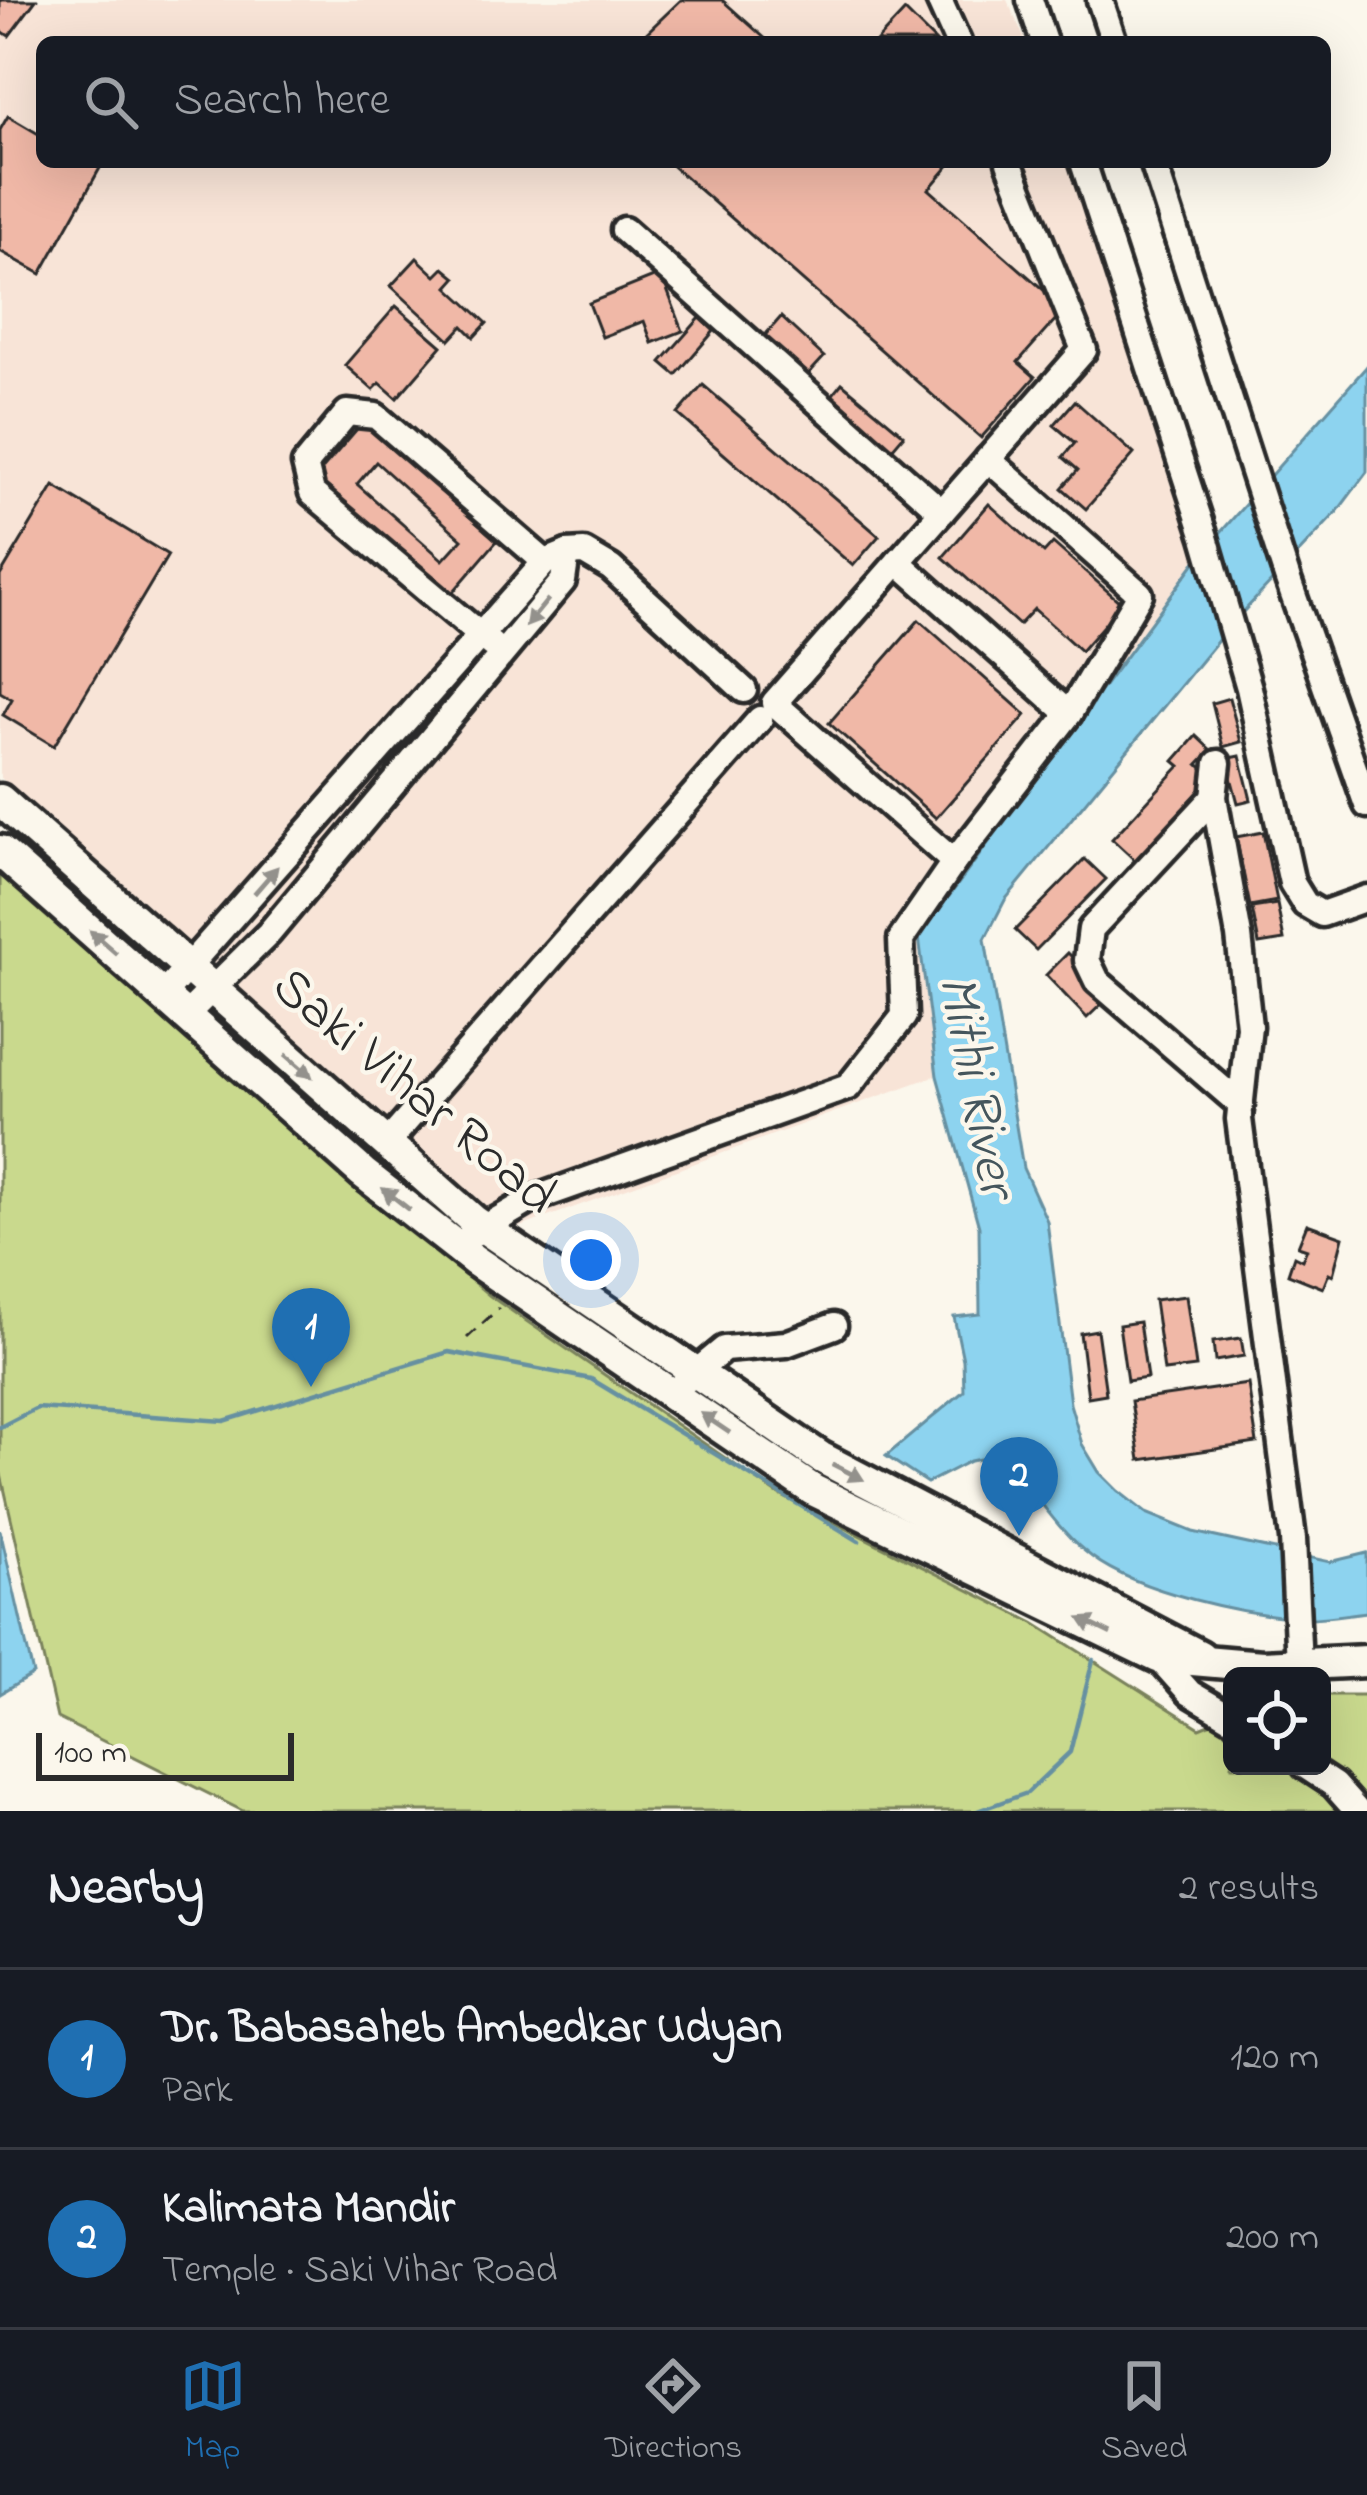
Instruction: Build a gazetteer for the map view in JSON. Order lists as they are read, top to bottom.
{
  "streets": {
    "main road": ["Saki Vihar Road"]
  },
  "water": ["Mithi River"],
  "scale_bar": "100 m",
  "page": {
    "search": "Search here",
    "pins": ["1", "2"],
    "scale": "100 m",
    "heading": ["Nearby", "2 results"],
    "list": [
      {
        "mark": "1",
        "name": "Dr. Babasaheb Ambedkar Udyan",
        "note": "Park",
        "value": "120 m"
      },
      {
        "mark": "2",
        "name": "Kalimata Mandir",
        "note": "Temple · Saki Vihar Road",
        "value": "200 m"
      }
    ],
    "nav": ["Map", "Directions", "Saved"]
  }
}
